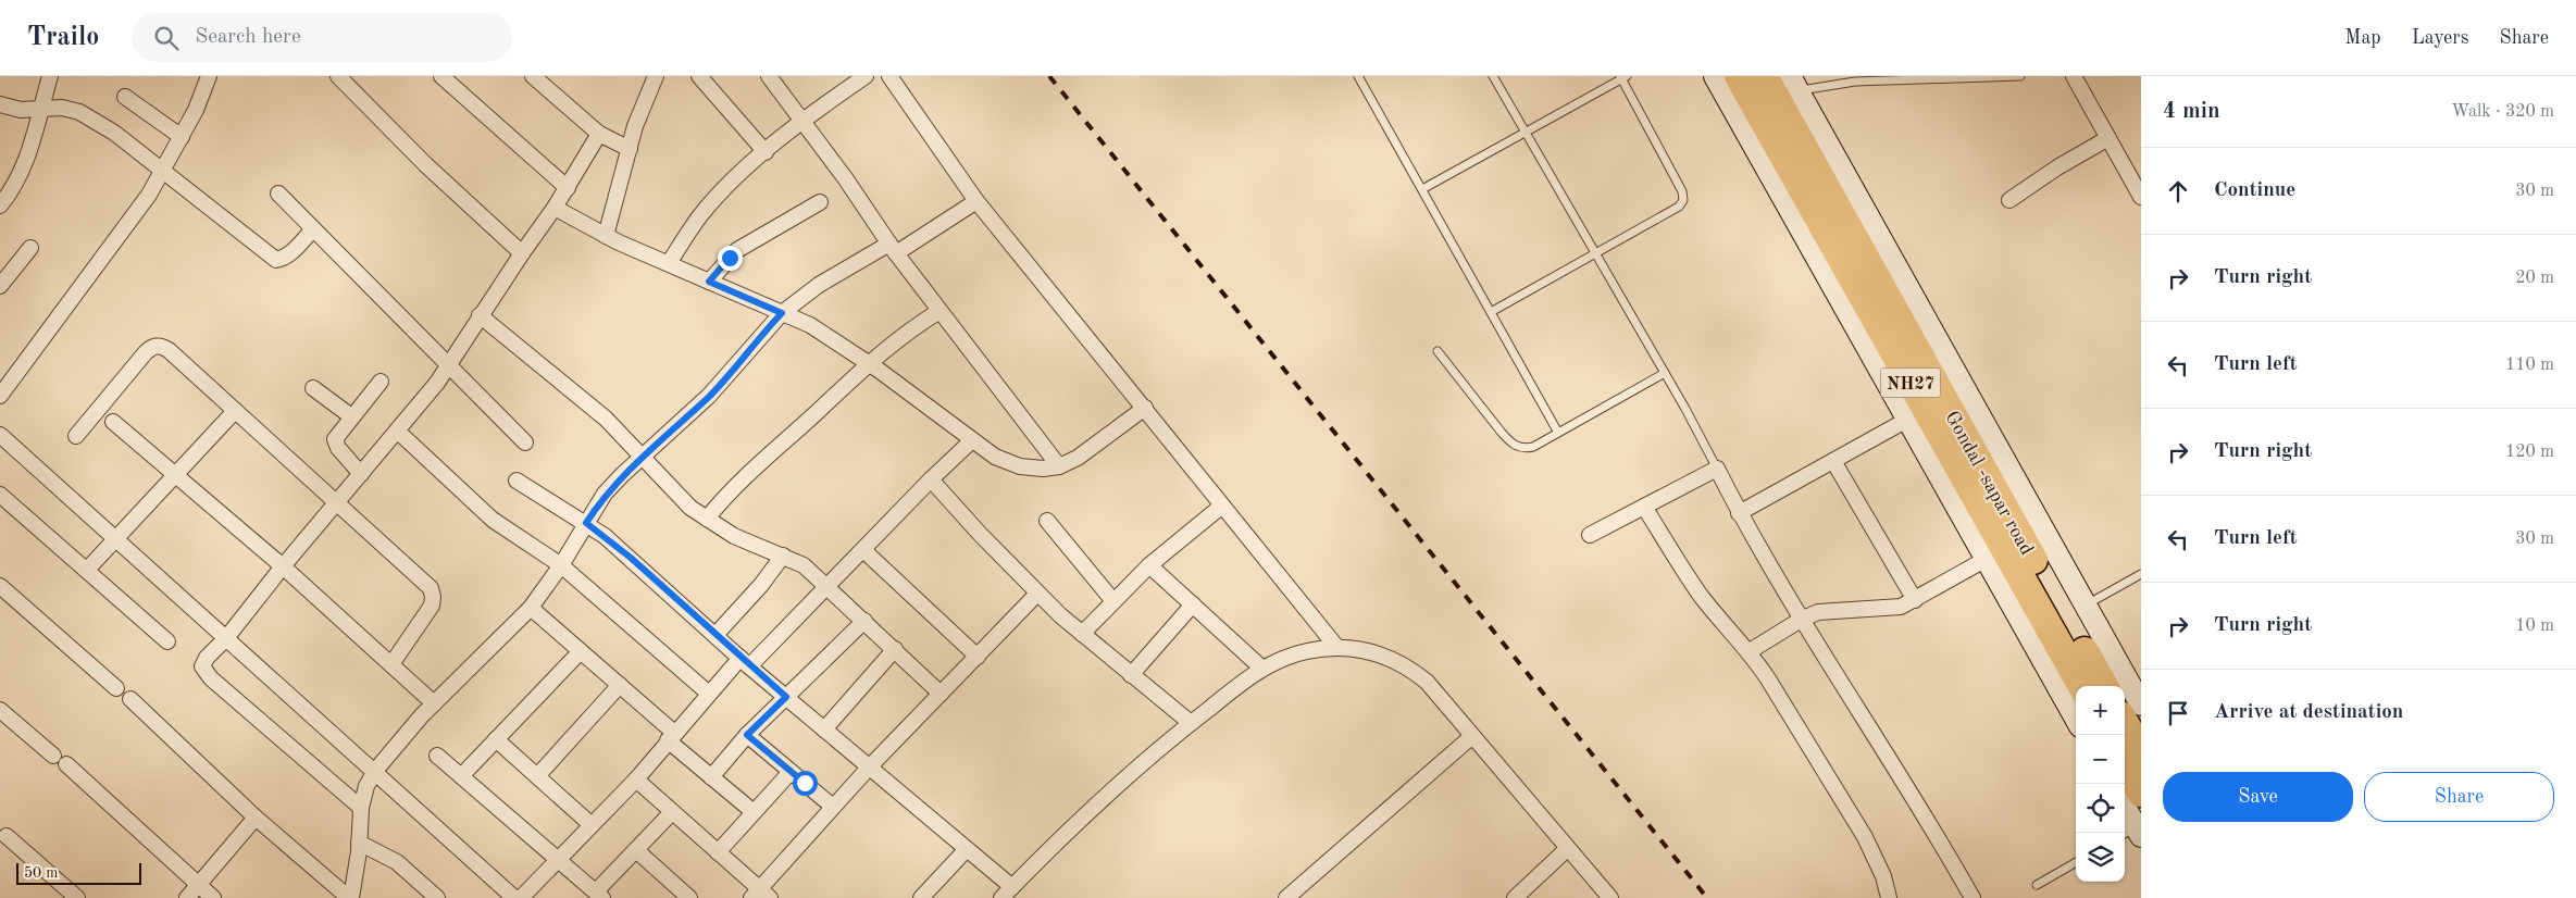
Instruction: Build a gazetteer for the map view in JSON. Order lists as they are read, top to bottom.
{
  "streets": {
    "highway": ["NH27", "Gondal -sapar road"]
  },
  "scale_bar": "50 m",
  "page": {
    "header": "Trailo",
    "search": "Search here",
    "nav": ["Map", "Layers", "Share"],
    "heading": ["4 min", "Walk · 320 m"],
    "list": [
      ["Continue", "30 m"],
      ["Turn right", "20 m"],
      ["Turn left", "110 m"],
      ["Turn right", "120 m"],
      ["Turn left", "30 m"],
      ["Turn right", "10 m"],
      "Arrive at destination"
    ],
    "map_buttons": ["+", "−"],
    "buttons": ["Save", "Share"],
    "scale": "50 m"
  }
}
